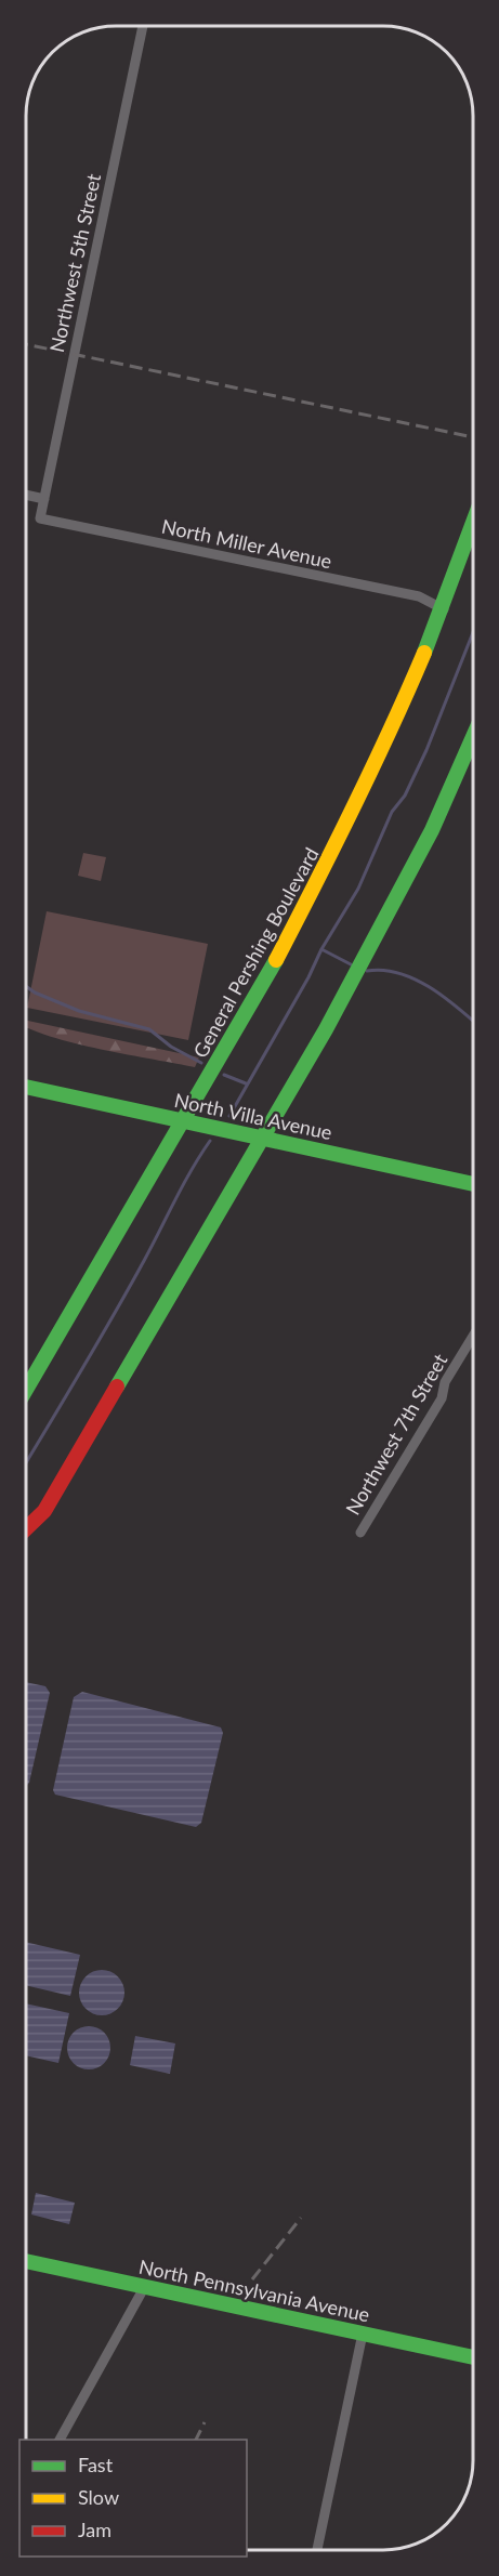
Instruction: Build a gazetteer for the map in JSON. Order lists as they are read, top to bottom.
{
  "streets": {
    "main road": ["General Pershing Boulevard", "North Villa Avenue", "North Pennsylvania Avenue"],
    "street": ["Northwest 5th Street", "North Miller Avenue", "Northwest 7th Street"]
  },
  "crossings": [
    ["Northwest 5th Street", "North Miller Avenue"],
    ["North Miller Avenue", "General Pershing Boulevard"],
    ["General Pershing Boulevard", "North Villa Avenue"]
  ],
  "legend": ["Fast", "Slow", "Jam"]
}
